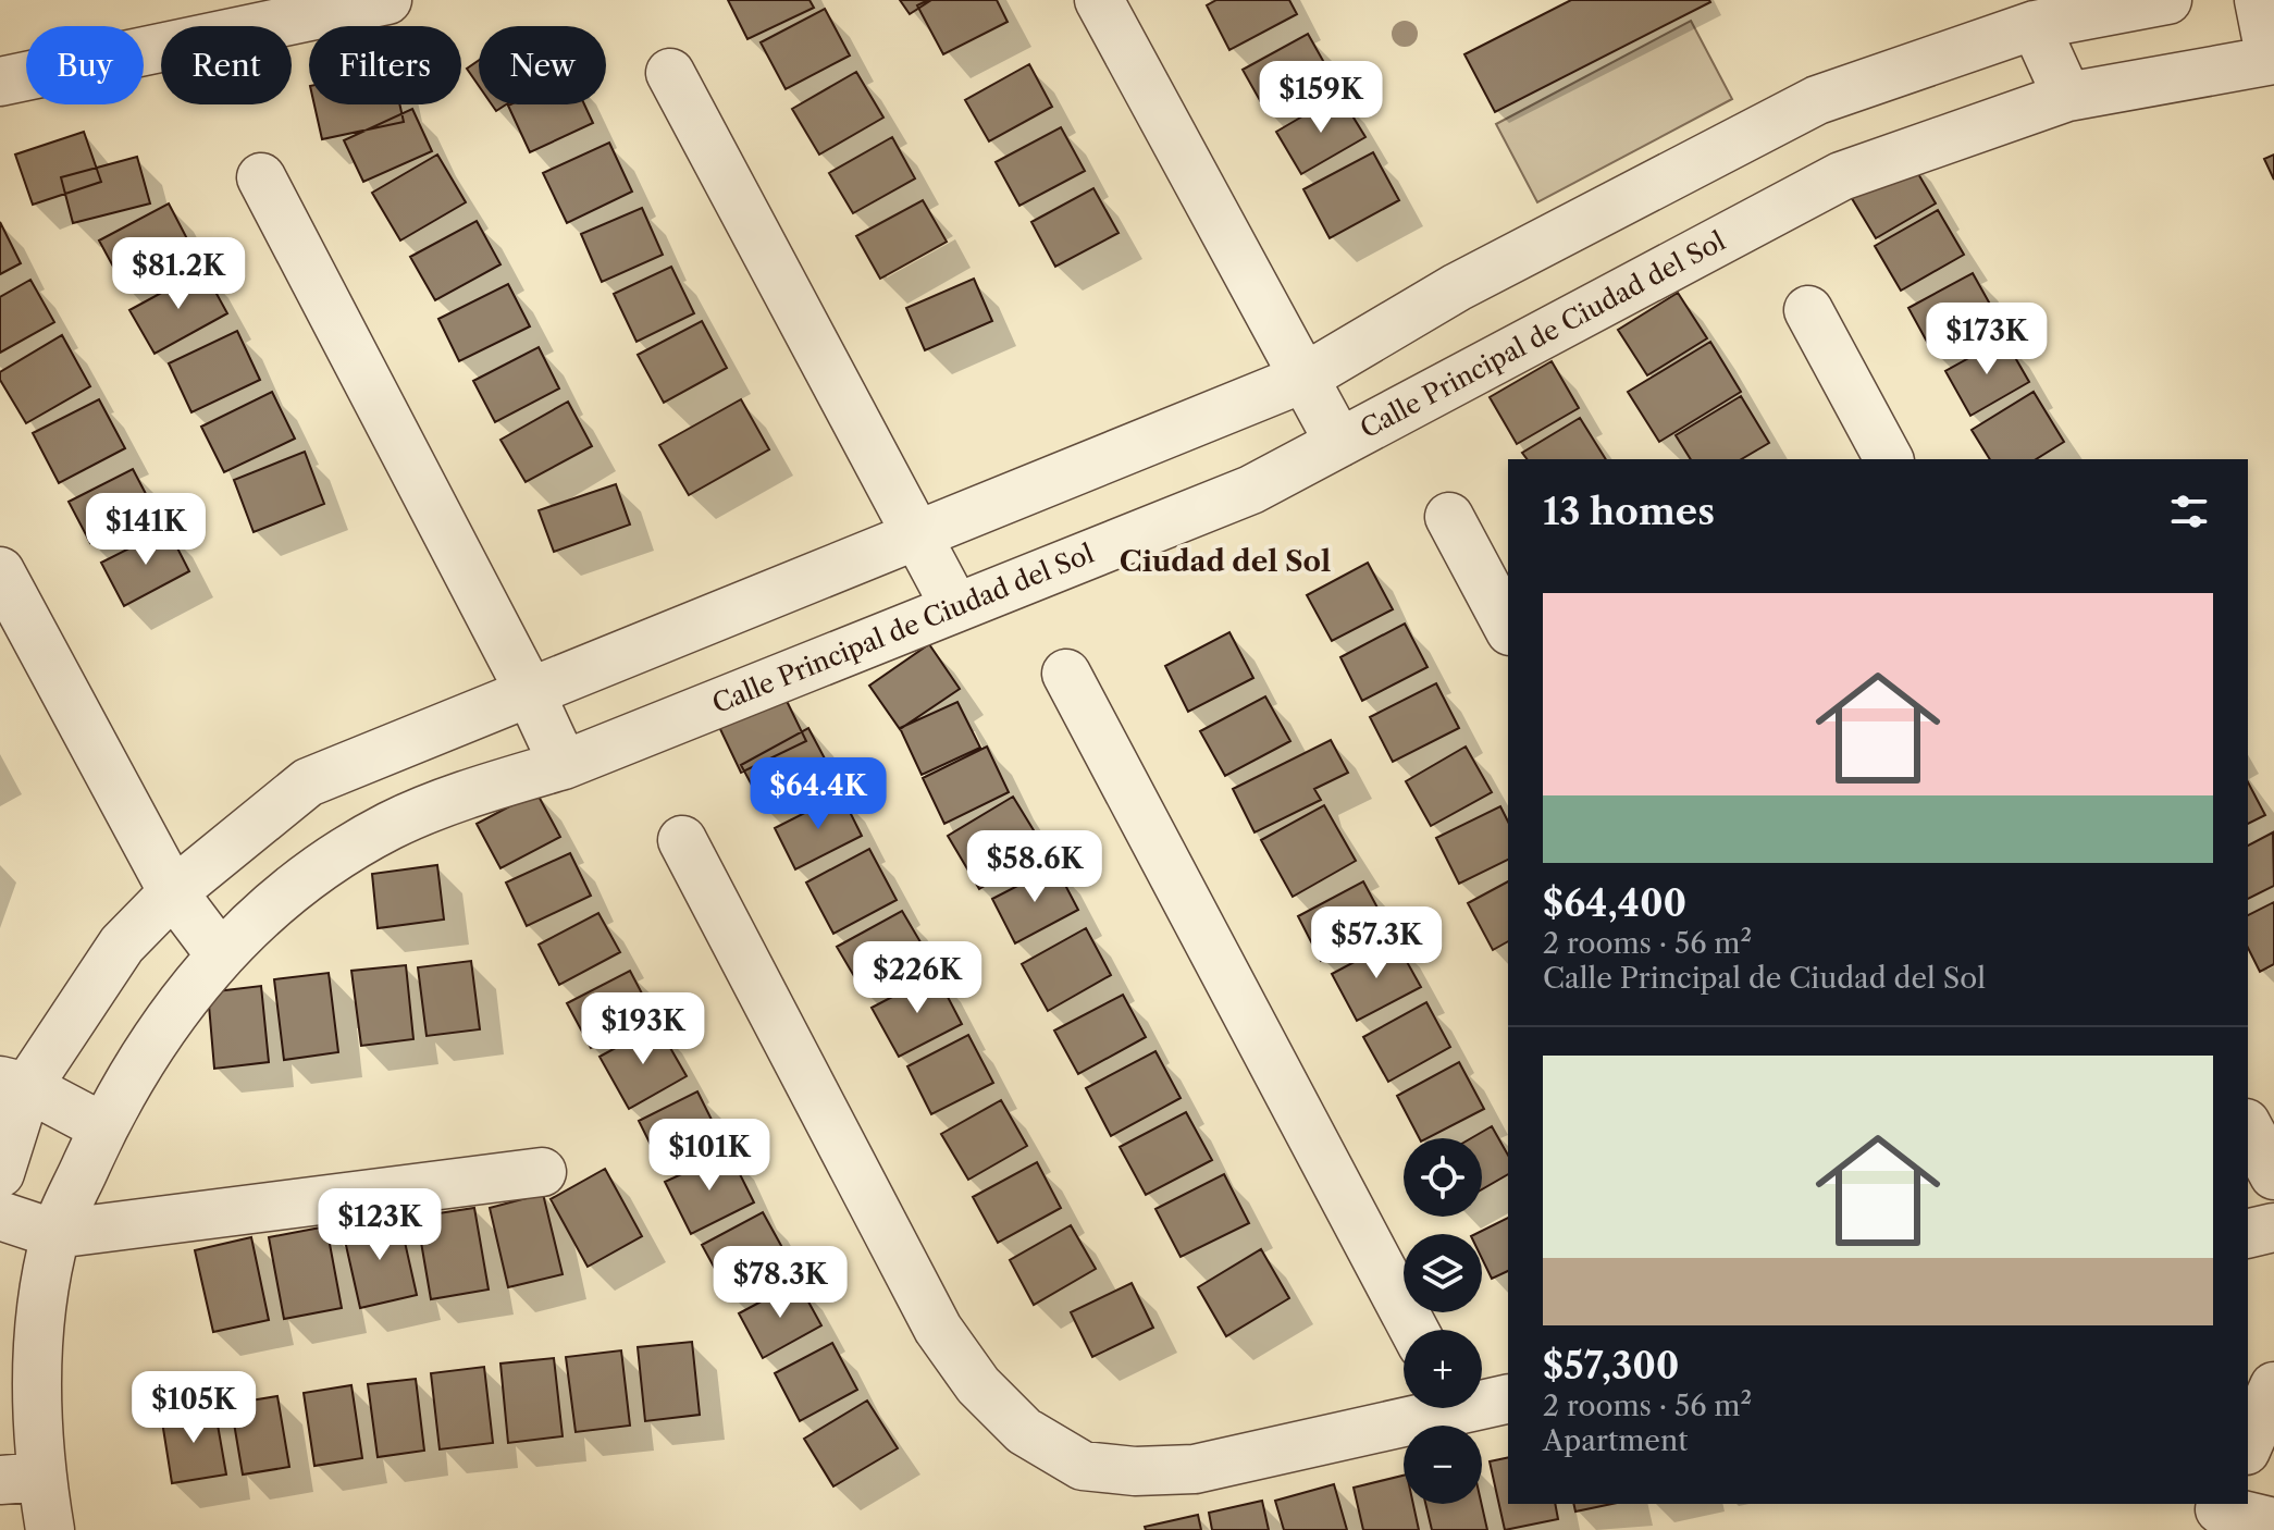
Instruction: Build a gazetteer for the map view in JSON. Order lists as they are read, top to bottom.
{
  "streets": {
    "street": ["Calle Principal de Ciudad del Sol"]
  },
  "districts": ["Ciudad del Sol"],
  "page": {
    "chip": [
      "Buy",
      "Rent",
      "Filters",
      "New"
    ],
    "price": [
      "$159K",
      "$81.2K",
      "$173K",
      "$141K",
      "$64.4K",
      "$58.6K",
      "$57.3K",
      "$226K",
      "$193K",
      "$101K",
      "$123K",
      "$78.3K",
      "$105K"
    ],
    "heading": "13 homes",
    "list": [
      {
        "name": "$64,400",
        "note": "2 rooms · 56 m² · Calle Principal de Ciudad del Sol"
      },
      {
        "name": "$57,300",
        "note": "2 rooms · 56 m² · Apartment"
      }
    ],
    "map_buttons": ["+", "−"]
  }
}
